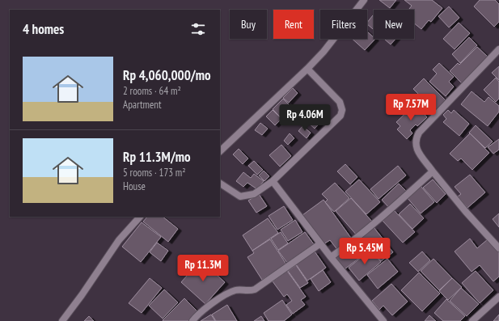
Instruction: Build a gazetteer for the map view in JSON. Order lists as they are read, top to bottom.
{
  "page": {
    "chip": [
      "Buy",
      "Rent",
      "Filters",
      "New"
    ],
    "heading": "4 homes",
    "list": [
      {
        "name": "Rp 4,060,000/mo",
        "note": "2 rooms · 64 m² · Apartment"
      },
      {
        "name": "Rp 11.3M/mo",
        "note": "5 rooms · 173 m² · House"
      }
    ],
    "price": [
      "Rp 7.57M",
      "Rp 4.06M",
      "Rp 5.45M",
      "Rp 11.3M"
    ]
  }
}
